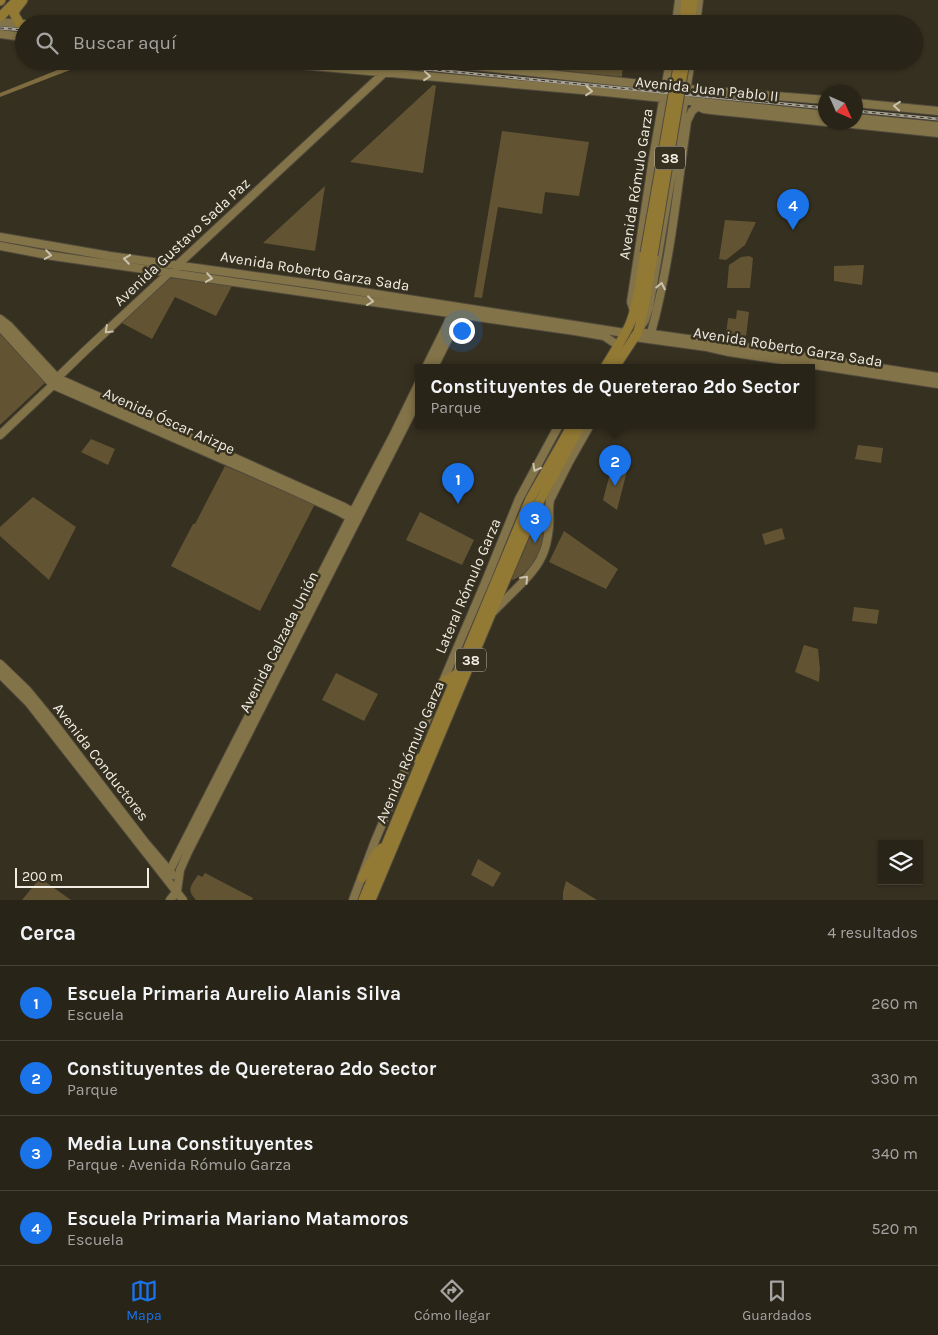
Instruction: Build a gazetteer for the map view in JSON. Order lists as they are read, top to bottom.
{
  "streets": {
    "main road": ["38", "Avenida Rómulo Garza"],
    "street": [
      "Avenida Juan Pablo II",
      "Avenida Gustavo Sada Paz",
      "Avenida Roberto Garza Sada",
      "Avenida Óscar Arizpe",
      "Lateral Rómulo Garza",
      "Avenida Calzada Unión",
      "Avenida Conductores"
    ]
  },
  "crossings": [
    ["Avenida Juan Pablo II", "Avenida Rómulo Garza"],
    ["Avenida Juan Pablo II", "Avenida Gustavo Sada Paz"],
    ["Avenida Rómulo Garza", "Avenida Roberto Garza Sada"],
    ["Avenida Gustavo Sada Paz", "Avenida Roberto Garza Sada"],
    ["Avenida Gustavo Sada Paz", "Avenida Óscar Arizpe"],
    ["Avenida Óscar Arizpe", "Avenida Calzada Unión"],
    ["Avenida Calzada Unión", "Avenida Conductores"]
  ],
  "one_way": ["Lateral Rómulo Garza"],
  "scale_bar": "200 m",
  "north": "bottom right",
  "page": {
    "search": "Buscar aquí",
    "pins": [
      "4",
      "2",
      "1",
      "3"
    ],
    "popup": ["Constituyentes de Quereterao 2do Sector", "Parque"],
    "scale": "200 m",
    "heading": ["Cerca", "4 resultados"],
    "list": [
      {
        "mark": "1",
        "name": "Escuela Primaria Aurelio Alanis Silva",
        "note": "Escuela",
        "value": "260 m"
      },
      {
        "mark": "2",
        "name": "Constituyentes de Quereterao 2do Sector",
        "note": "Parque",
        "value": "330 m"
      },
      {
        "mark": "3",
        "name": "Media Luna Constituyentes",
        "note": "Parque · Avenida Rómulo Garza",
        "value": "340 m"
      },
      {
        "mark": "4",
        "name": "Escuela Primaria Mariano Matamoros",
        "note": "Escuela",
        "value": "520 m"
      }
    ],
    "nav": ["Mapa", "Cómo llegar", "Guardados"]
  }
}
